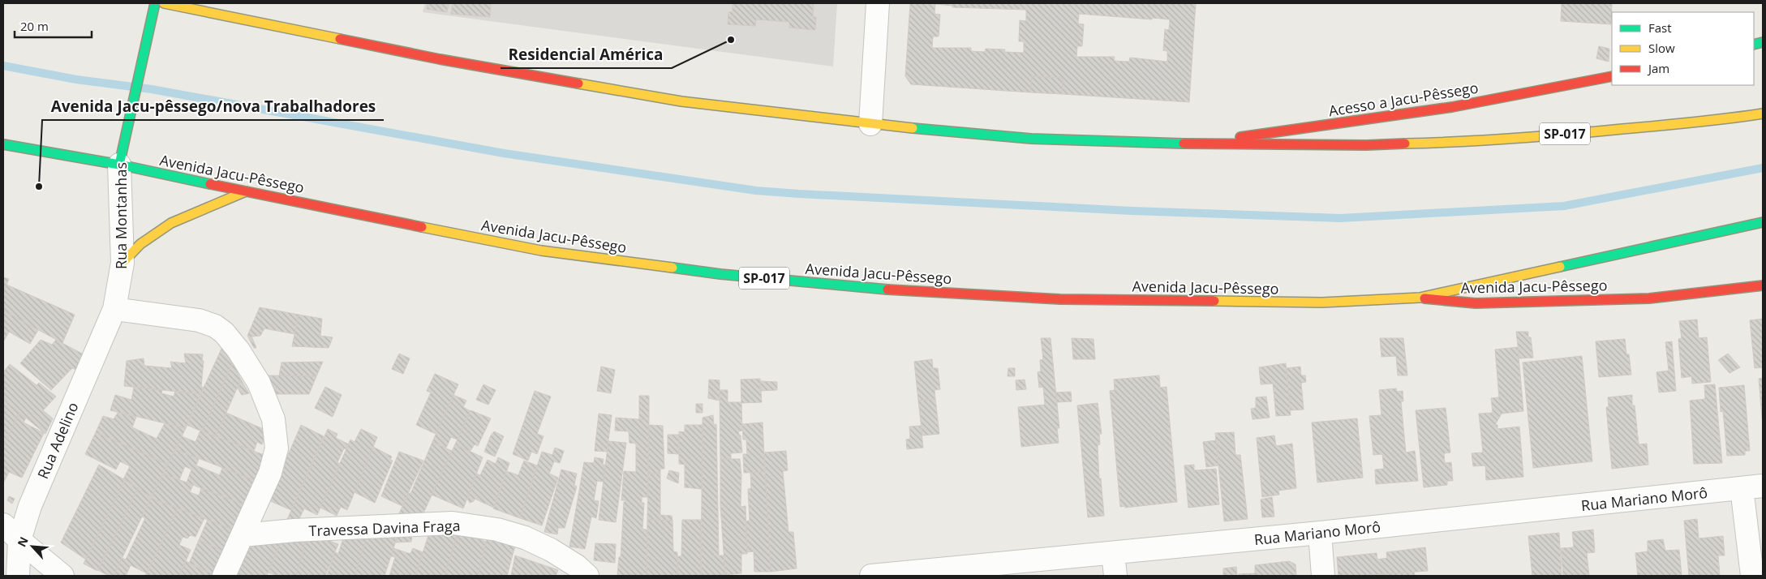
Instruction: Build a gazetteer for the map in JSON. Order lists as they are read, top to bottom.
{
  "streets": {
    "main road": [
      "Acesso a Jacu-Pêssego",
      "SP-017",
      "Avenida Jacu-Pêssego",
      "Rua Montanhas"
    ],
    "street": ["Rua Adelino", "Rua Mariano Morô", "Travessa Davina Fraga"]
  },
  "crossings": [
    ["Acesso a Jacu-Pêssego", "SP-017"],
    ["SP-017", "Avenida Jacu-Pêssego"],
    ["Avenida Jacu-Pêssego", "Rua Montanhas"],
    ["Rua Montanhas", "Rua Adelino"]
  ],
  "places": ["Residencial América", "Avenida Jacu-pêssego/nova Trabalhadores"],
  "legend": ["Fast", "Slow", "Jam"],
  "scale_bar": "20 m",
  "north": "top left"
}
